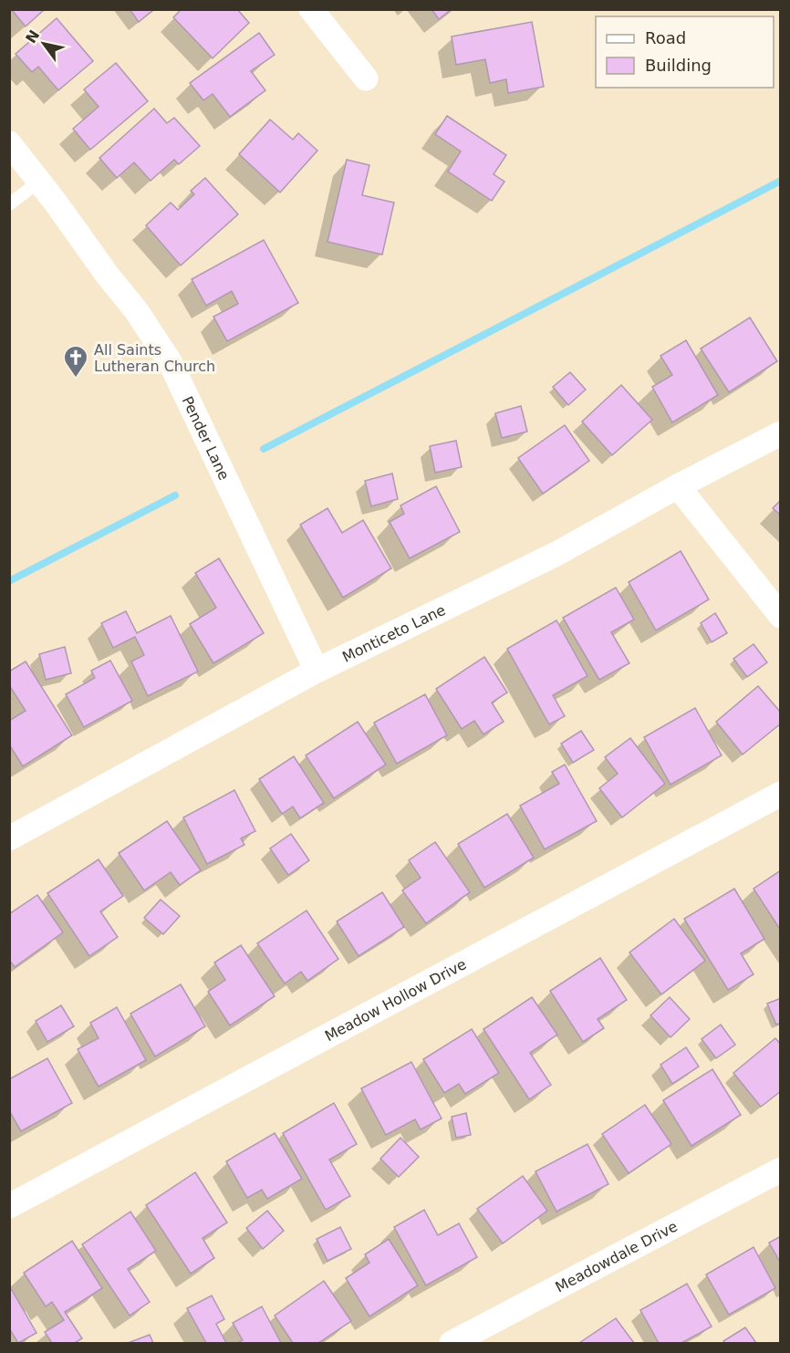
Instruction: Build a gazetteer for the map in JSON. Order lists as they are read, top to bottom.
{
  "streets": {
    "street": [
      "Pender Lane",
      "Monticeto Lane",
      "Meadow Hollow Drive",
      "Meadowdale Drive"
    ]
  },
  "crossings": [
    ["Pender Lane", "Monticeto Lane"]
  ],
  "places": {
    "church": ["All Saints Lutheran Church"]
  },
  "legend": ["Road", "Building"],
  "north": "top left"
}
